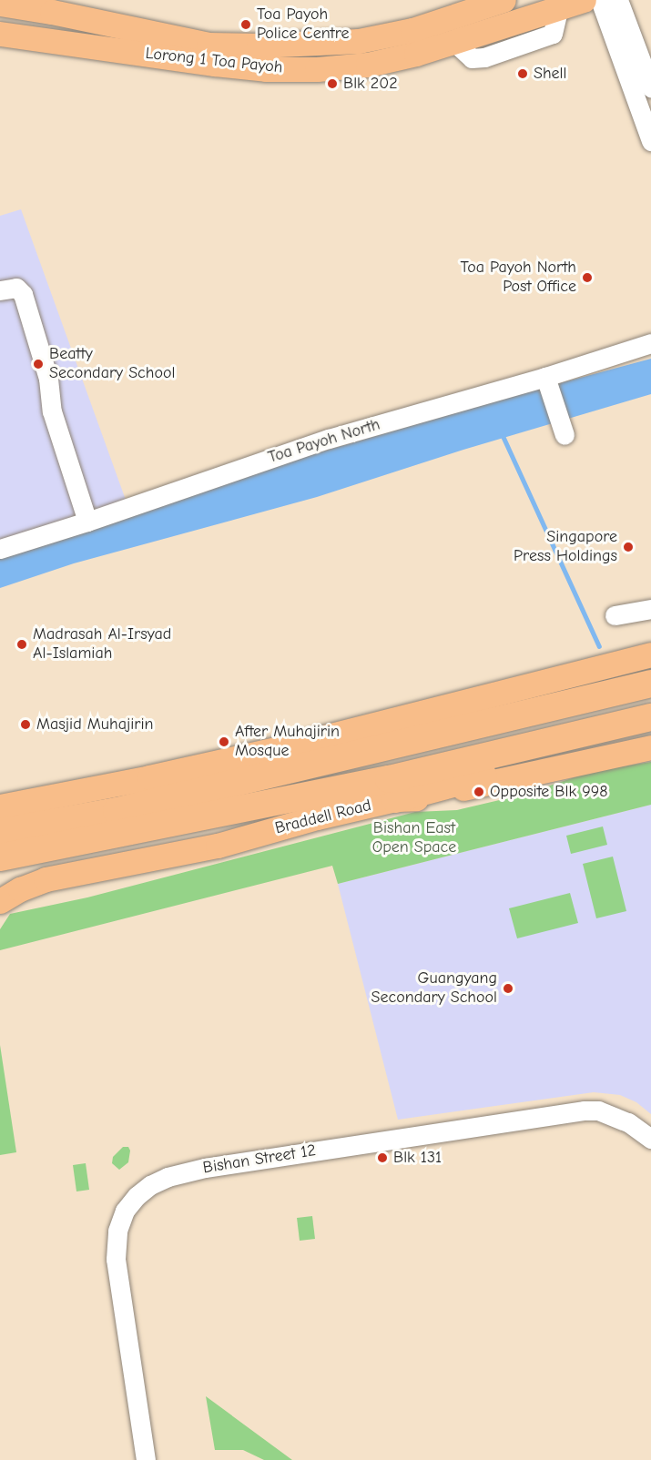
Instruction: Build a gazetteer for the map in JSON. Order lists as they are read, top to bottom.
{
  "streets": {
    "highway": ["Braddell Road"],
    "main road": ["Lorong 1 Toa Payoh"],
    "street": ["Toa Payoh North", "Bishan Street 12"]
  },
  "parks": ["Bishan East Open Space"],
  "places": [
    "Toa Payoh Police Centre",
    "Shell",
    "Blk 202",
    "Toa Payoh North Post Office",
    "Beatty Secondary School",
    "Singapore Press Holdings",
    "Madrasah Al-Irsyad Al-Islamiah",
    "Masjid Muhajirin",
    "After Muhajirin Mosque",
    "Opposite Blk 998",
    "Guangyang Secondary School",
    "Blk 131"
  ]
}
